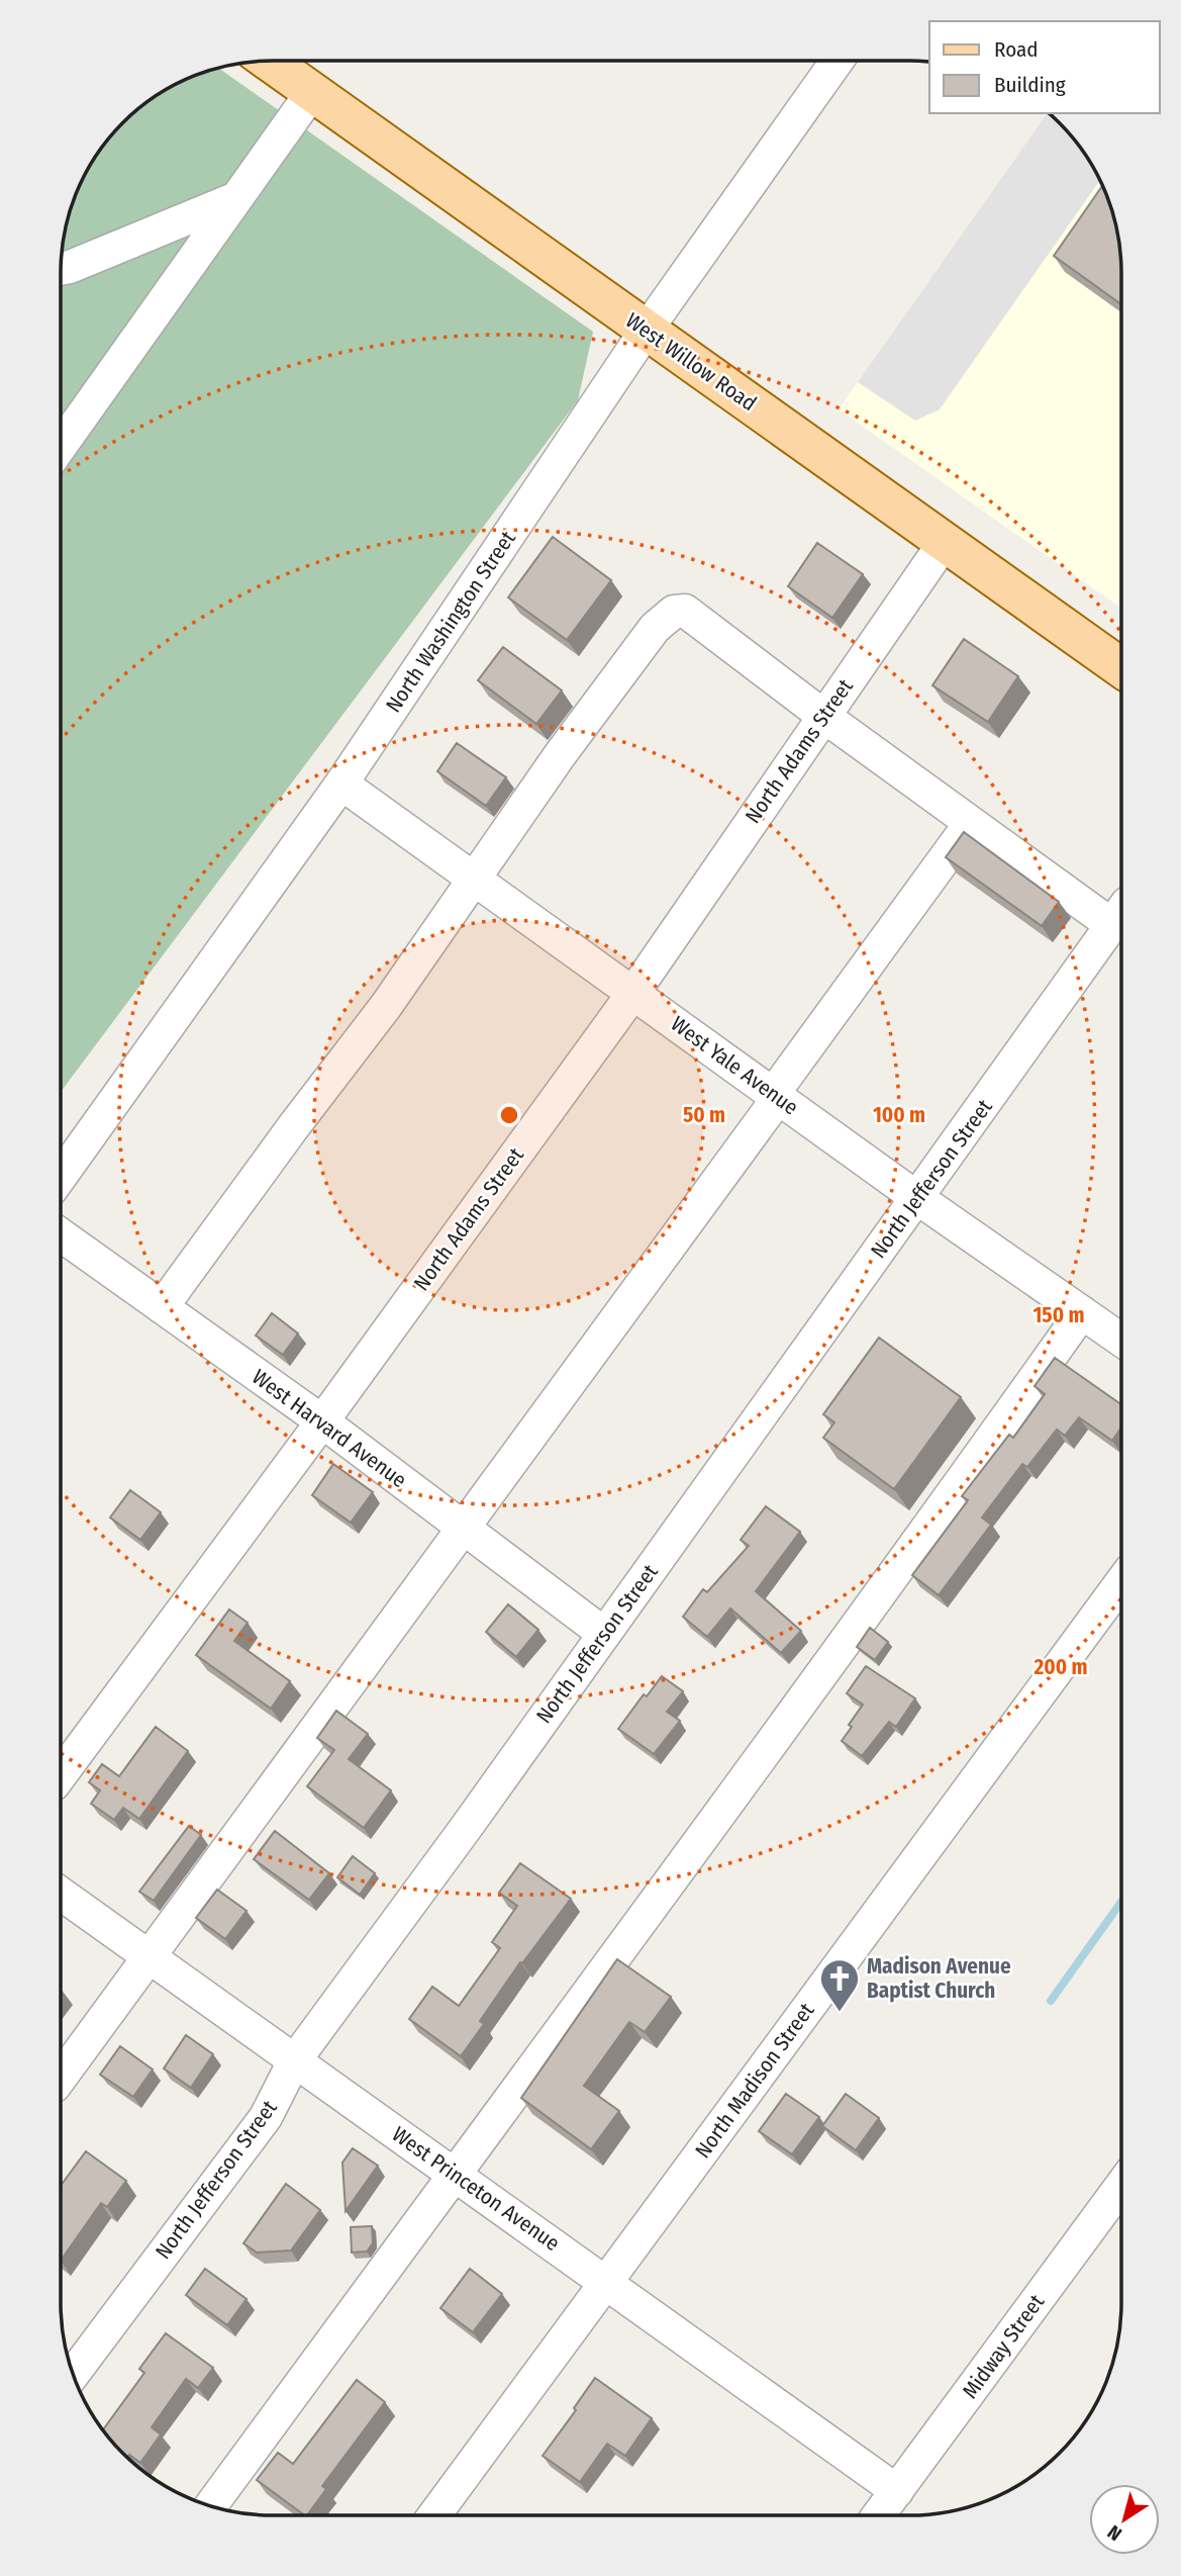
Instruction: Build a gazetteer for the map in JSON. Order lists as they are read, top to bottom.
{
  "streets": {
    "main road": ["West Willow Road"],
    "street": [
      "North Washington Street",
      "North Adams Street",
      "West Yale Avenue",
      "North Jefferson Street",
      "West Harvard Avenue",
      "North Madison Street",
      "West Princeton Avenue",
      "Midway Street"
    ]
  },
  "crossings": [
    ["West Willow Road", "North Washington Street"],
    ["West Willow Road", "North Adams Street"],
    ["North Washington Street", "West Yale Avenue"],
    ["North Adams Street", "West Yale Avenue"],
    ["North Adams Street", "West Harvard Avenue"],
    ["West Yale Avenue", "North Jefferson Street"],
    ["North Jefferson Street", "West Harvard Avenue"],
    ["North Jefferson Street", "West Princeton Avenue"],
    ["North Madison Street", "West Princeton Avenue"],
    ["West Princeton Avenue", "Midway Street"]
  ],
  "places": {
    "church": ["Madison Avenue Baptist Church"]
  },
  "legend": ["Road", "Building"],
  "north": "bottom left",
  "rings": [
    "50 m",
    "100 m",
    "150 m",
    "200 m"
  ]
}
